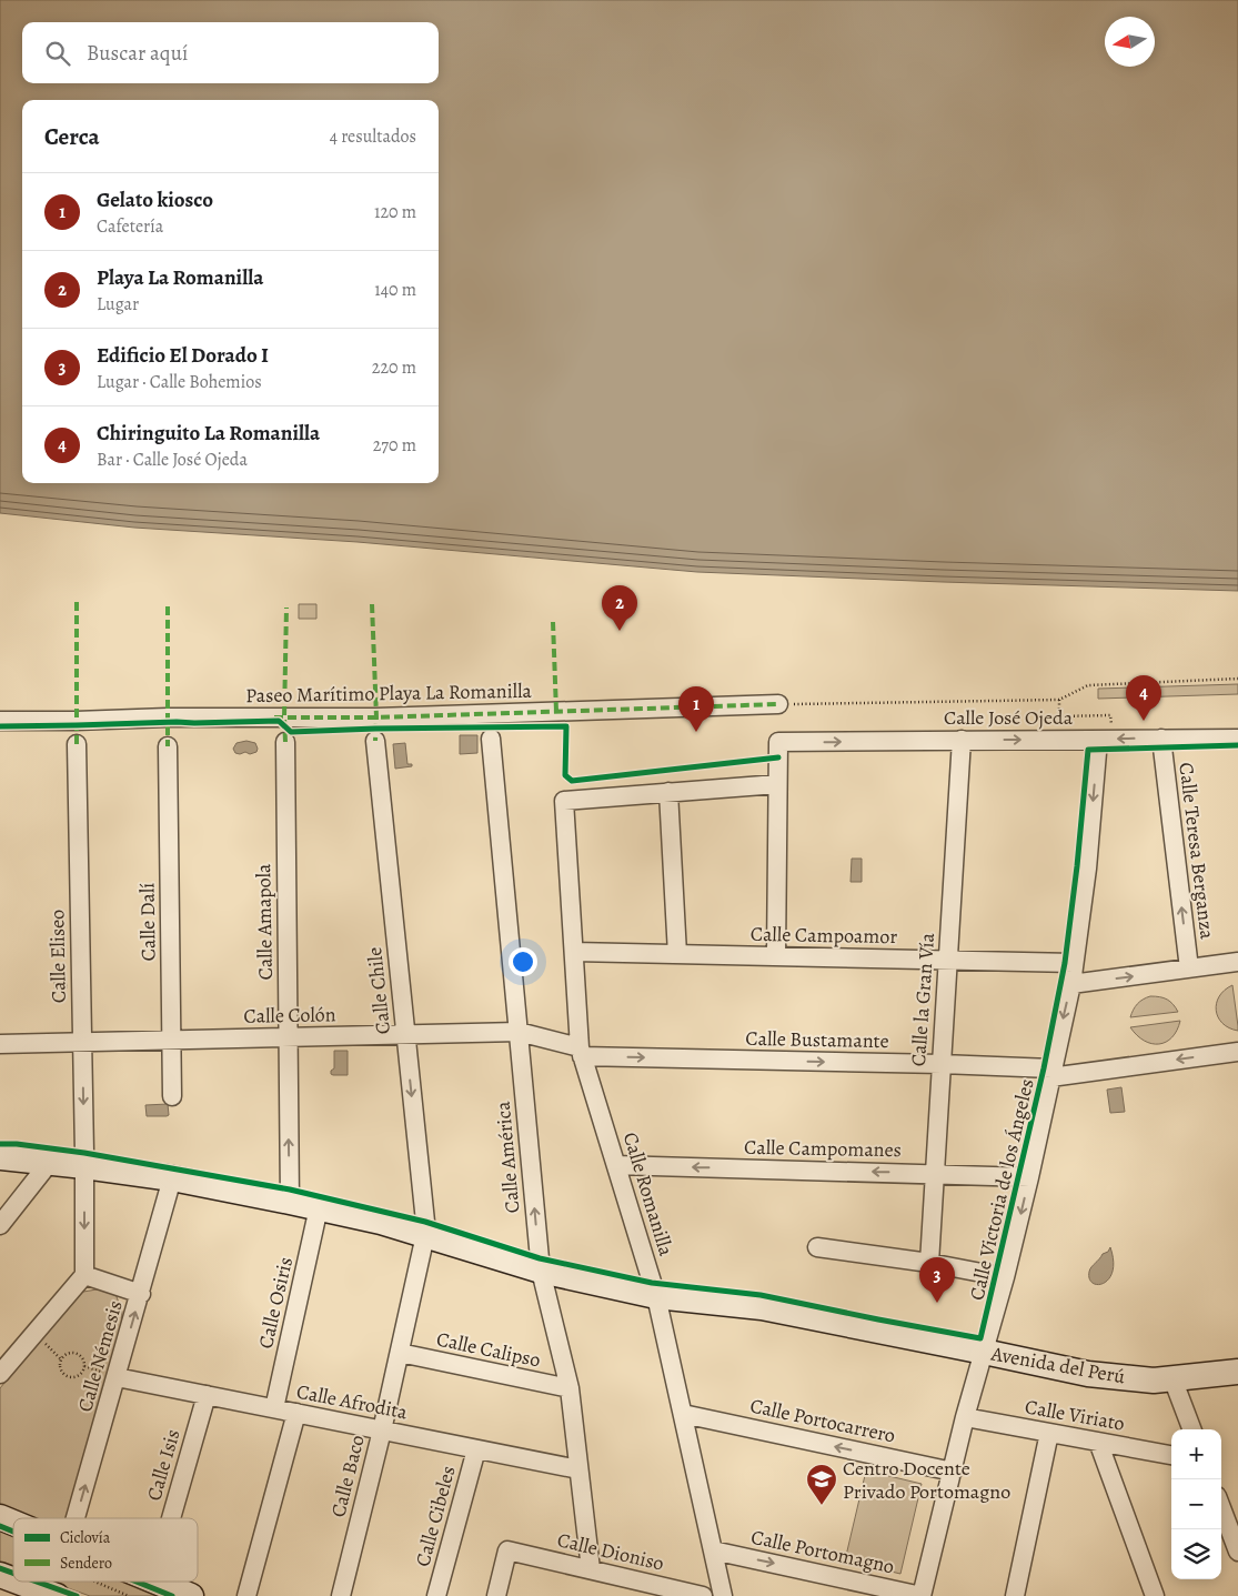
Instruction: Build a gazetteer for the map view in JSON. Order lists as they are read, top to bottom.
{
  "streets": {
    "street": [
      "Paseo Marítimo Playa La Romanilla",
      "Calle José Ojeda",
      "Calle Teresa Berganza",
      "Calle Dalí",
      "Calle Amapola",
      "Calle Campoamor",
      "Calle Eliseo",
      "Calle Chile",
      "Calle la Gran Vía",
      "Calle Colón",
      "Calle Bustamante",
      "Calle Campomanes",
      "Calle América",
      "Calle Victoria de los Ángeles",
      "Calle Romanilla",
      "Calle Osiris",
      "Calle Calipso",
      "Calle Némesis",
      "Avenida del Perú",
      "Calle Afrodita",
      "Calle Viriato",
      "Calle Portocarrero",
      "Calle Isis",
      "Calle Baco",
      "Calle Cibeles",
      "Calle Dioniso",
      "Calle Portomagno"
    ]
  },
  "crossings": [
    ["Calle José Ojeda", "Calle Teresa Berganza"],
    ["Calle José Ojeda", "Calle la Gran Vía"],
    ["Calle José Ojeda", "Calle Victoria de los Ángeles"],
    ["Calle Dalí", "Calle Colón"],
    ["Calle Amapola", "Calle Colón"],
    ["Calle Amapola", "Avenida del Perú"],
    ["Calle Campoamor", "Calle la Gran Vía"],
    ["Calle Campoamor", "Calle Victoria de los Ángeles"],
    ["Calle Campoamor", "Calle Romanilla"],
    ["Calle Eliseo", "Calle Colón"],
    ["Calle Eliseo", "Avenida del Perú"],
    ["Calle Chile", "Calle Colón"],
    ["Calle Chile", "Avenida del Perú"],
    ["Calle Chile", "Calle Baco"],
    ["Calle la Gran Vía", "Calle Bustamante"],
    ["Calle la Gran Vía", "Calle Campomanes"],
    ["Calle Colón", "Calle Bustamante"],
    ["Calle Colón", "Calle América"],
    ["Calle Colón", "Calle Romanilla"],
    ["Calle Bustamante", "Calle Victoria de los Ángeles"],
    ["Calle Bustamante", "Calle Romanilla"],
    ["Calle Campomanes", "Calle Victoria de los Ángeles"],
    ["Calle Campomanes", "Calle Romanilla"],
    ["Calle América", "Calle Calipso"],
    ["Calle América", "Avenida del Perú"],
    ["Calle América", "Calle Afrodita"],
    ["Calle América", "Calle Dioniso"],
    ["Calle Victoria de los Ángeles", "Avenida del Perú"],
    ["Calle Victoria de los Ángeles", "Calle Viriato"],
    ["Calle Victoria de los Ángeles", "Calle Portocarrero"],
    ["Calle Victoria de los Ángeles", "Calle Portomagno"],
    ["Calle Romanilla", "Avenida del Perú"],
    ["Calle Romanilla", "Calle Portocarrero"],
    ["Calle Romanilla", "Calle Portomagno"],
    ["Calle Osiris", "Avenida del Perú"],
    ["Calle Osiris", "Calle Afrodita"],
    ["Calle Calipso", "Calle Baco"],
    ["Calle Némesis", "Avenida del Perú"],
    ["Calle Némesis", "Calle Afrodita"],
    ["Avenida del Perú", "Calle Baco"],
    ["Calle Afrodita", "Calle Isis"],
    ["Calle Afrodita", "Calle Baco"],
    ["Calle Afrodita", "Calle Cibeles"]
  ],
  "one_way": [
    "Calle Teresa Berganza",
    "Calle Amapola",
    "Calle Eliseo",
    "Calle Chile",
    "Calle Victoria de los Ángeles",
    "Calle Portocarrero",
    "Calle Portomagno"
  ],
  "places": {
    "school or university": ["Centro Docente Privado Portomagno"]
  },
  "legend": ["Ciclovía", "Sendero"],
  "north": "left",
  "page": {
    "search": "Buscar aquí",
    "heading": ["Cerca", "4 resultados"],
    "list": [
      {
        "mark": "1",
        "name": "Gelato kiosco",
        "note": "Cafetería",
        "value": "120 m"
      },
      {
        "mark": "2",
        "name": "Playa La Romanilla",
        "note": "Lugar",
        "value": "140 m"
      },
      {
        "mark": "3",
        "name": "Edificio El Dorado I",
        "note": "Lugar · Calle Bohemios",
        "value": "220 m"
      },
      {
        "mark": "4",
        "name": "Chiringuito La Romanilla",
        "note": "Bar · Calle José Ojeda",
        "value": "270 m"
      }
    ],
    "pins": [
      "2",
      "4",
      "1",
      "3"
    ],
    "map_buttons": ["+", "−"]
  }
}
